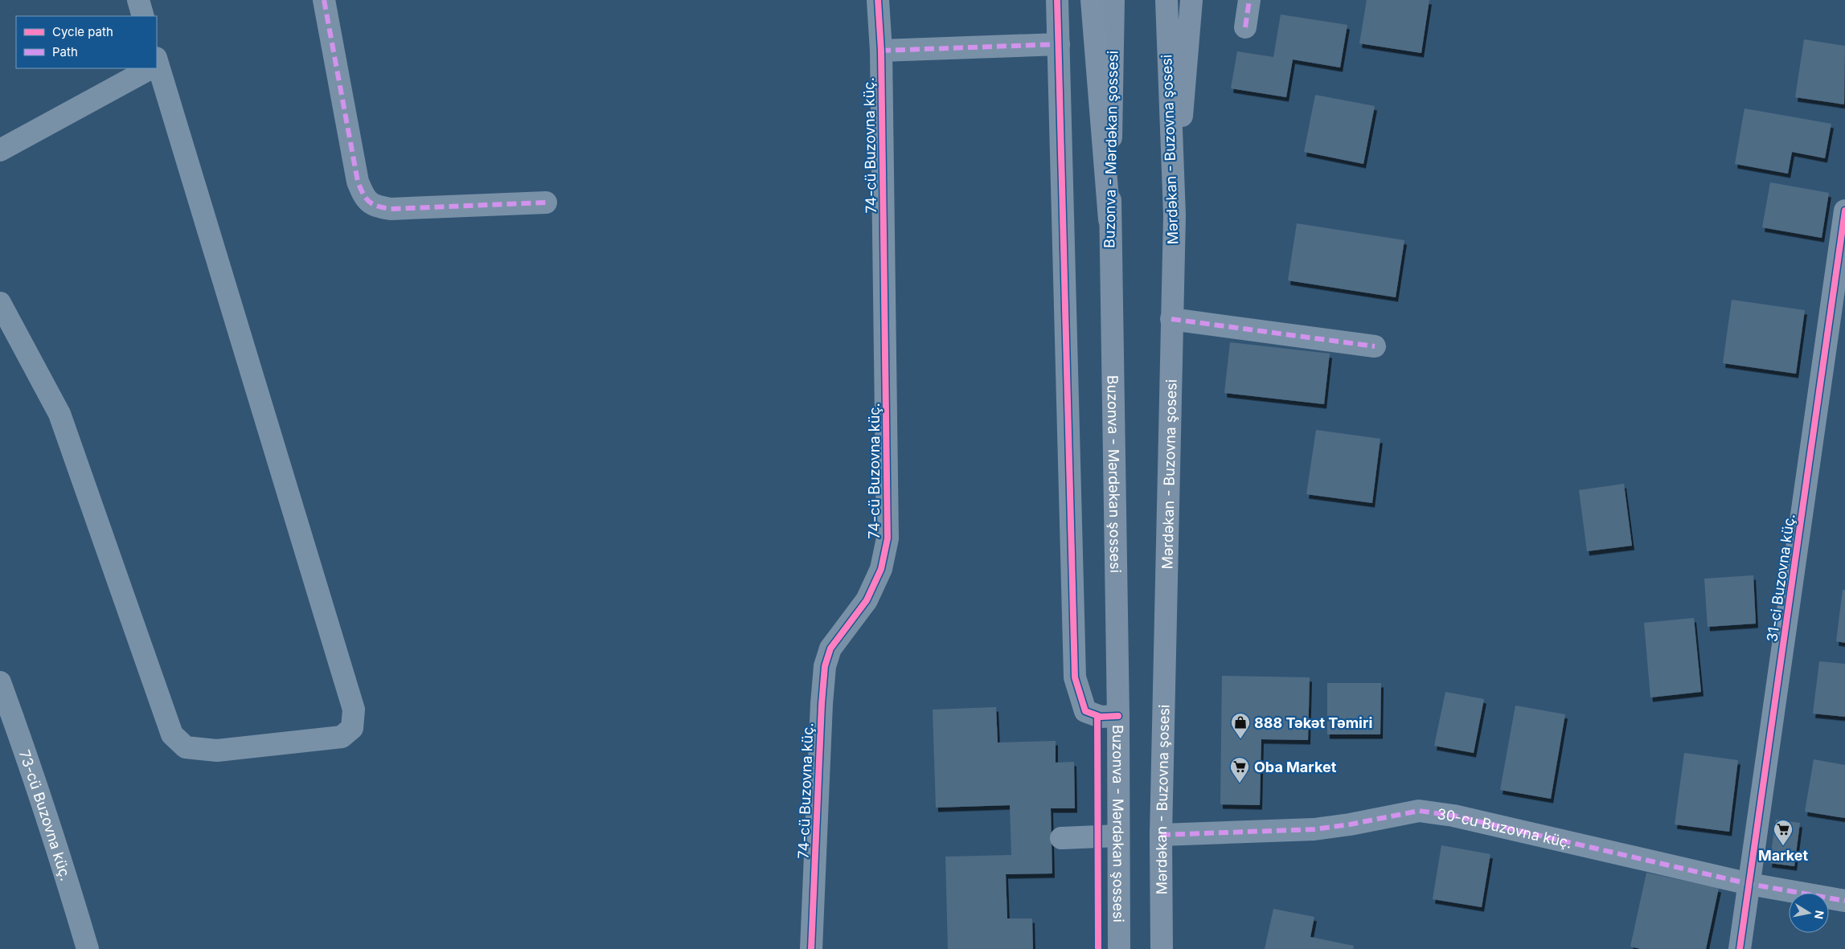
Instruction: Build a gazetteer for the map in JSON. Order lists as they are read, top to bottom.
{
  "streets": {
    "main road": ["Buzonva - Mərdəkan şossesi", "Mərdəkan - Buzovna şosesi"],
    "street": [
      "74-cü Buzovna küç.",
      "31-ci Buzovna küç.",
      "73-cü Buzovna küç.",
      "30-cu Buzovna küç."
    ]
  },
  "crossings": [
    ["Mərdəkan - Buzovna şosesi", "30-cu Buzovna küç."],
    ["31-ci Buzovna küç.", "30-cu Buzovna küç."]
  ],
  "places": {
    "shop": ["888 Təkət Təmiri"],
    "supermarket": ["Oba Market", "Market"]
  },
  "legend": ["Cycle path", "Path"],
  "north": "right"
}
